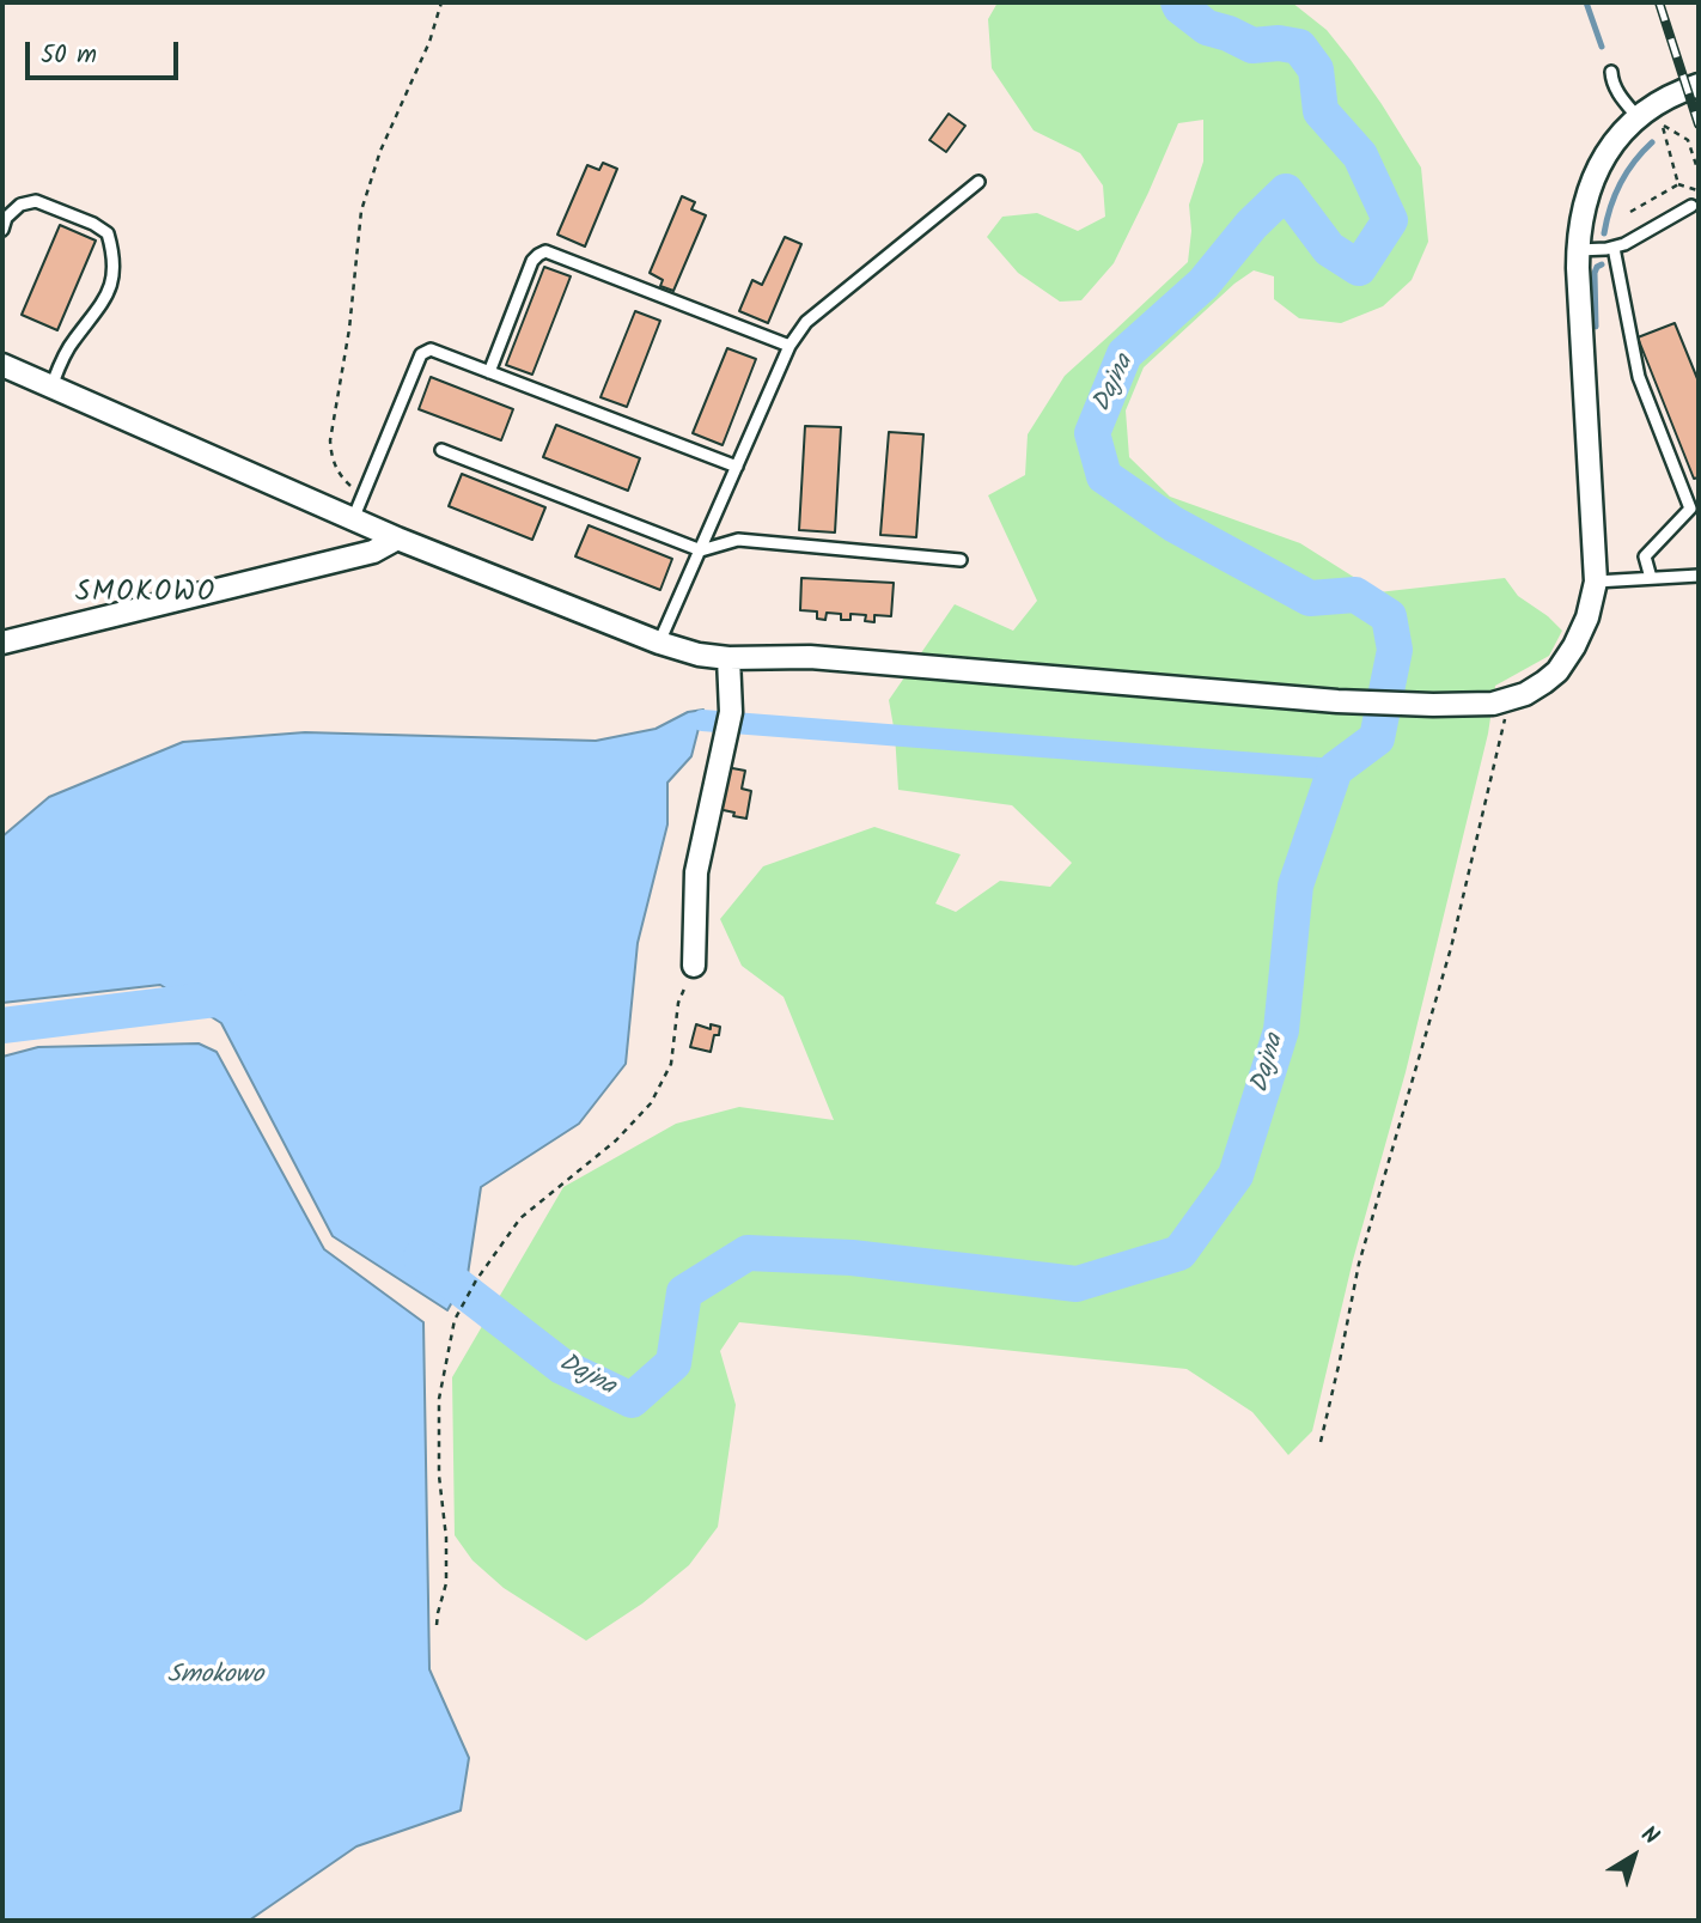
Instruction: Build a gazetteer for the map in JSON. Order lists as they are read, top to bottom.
{
  "districts": ["SMOKOWO"],
  "water": ["Dajna", "Smokowo"],
  "scale_bar": "50 m",
  "north": "top right"
}
